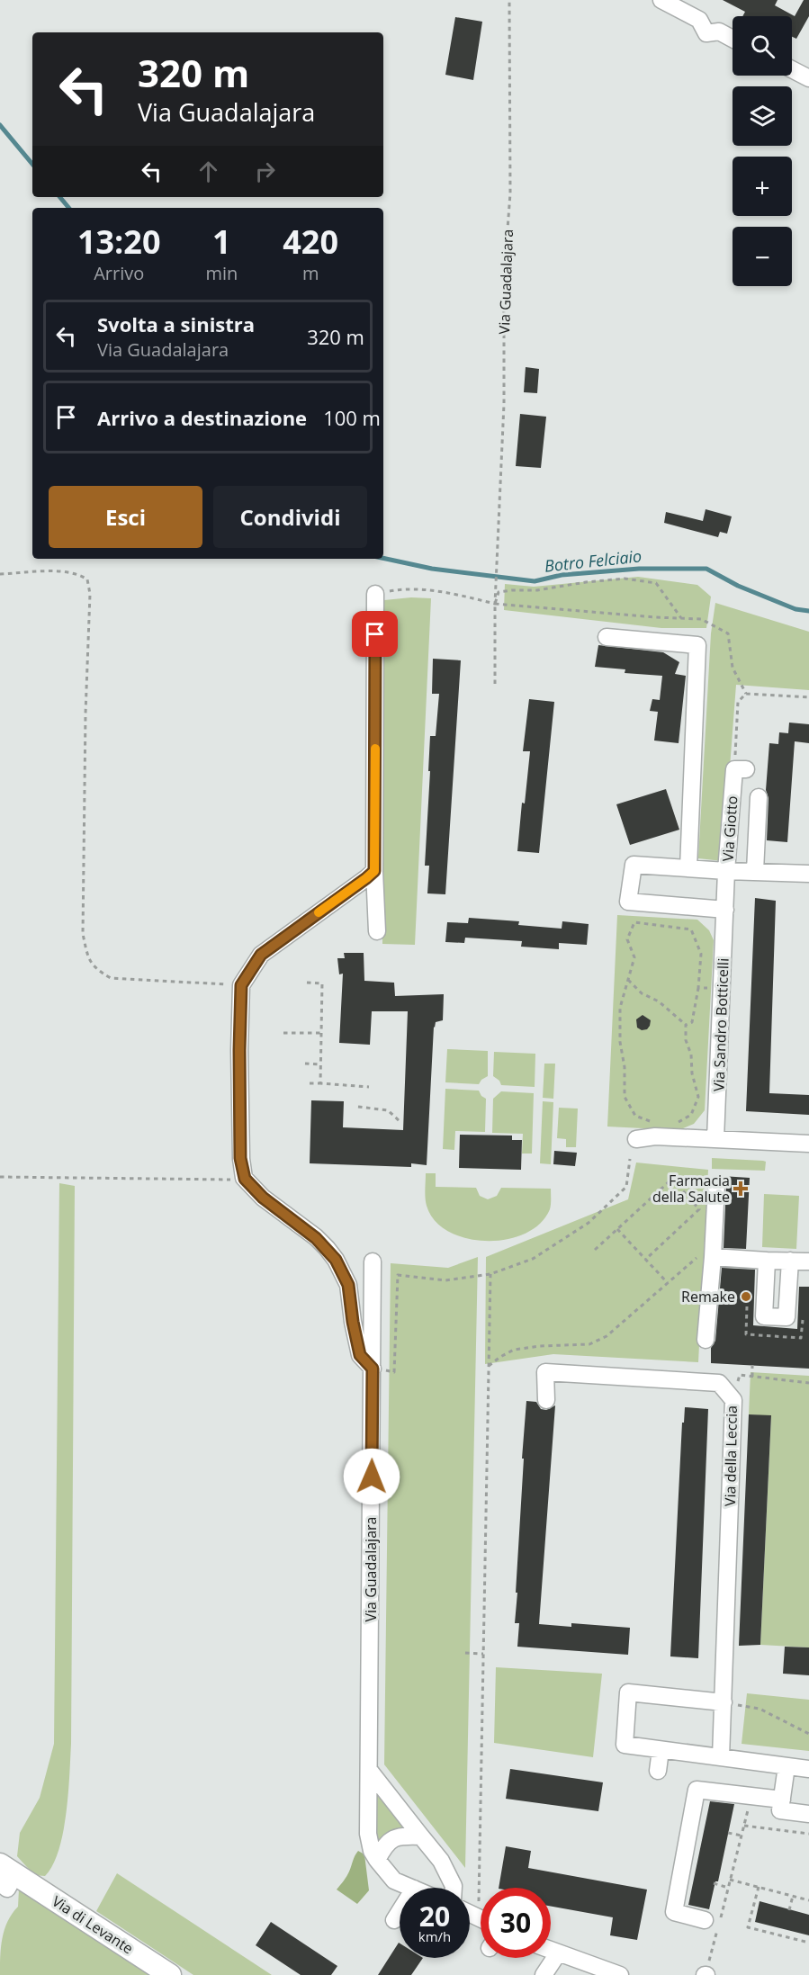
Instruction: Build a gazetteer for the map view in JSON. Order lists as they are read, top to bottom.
{
  "streets": {
    "main road": ["Via di Levante"],
    "street": [
      "Via Guadalajara",
      "Via Giotto",
      "Via Sandro Botticelli",
      "Via della Leccia"
    ]
  },
  "crossings": [
    ["Via Giotto", "Via Sandro Botticelli"]
  ],
  "water": ["Botro Felciaio"],
  "places": {
    "health": ["Farmacia della Salute"],
    "other": ["Remake"]
  },
  "page": {
    "map_buttons": ["+", "−"],
    "turn": ["320 m", "Via Guadalajara"],
    "eta": [
      "13:20",
      "Arrivo",
      "1",
      "min",
      "420",
      "m"
    ],
    "list": [
      {
        "name": "Svolta a sinistra",
        "note": "Via Guadalajara",
        "value": "320 m"
      },
      {
        "name": "Arrivo a destinazione",
        "value": "100 m"
      }
    ],
    "buttons": ["Esci", "Condividi"],
    "speed": "20 km/h",
    "limit": "30"
  }
}
